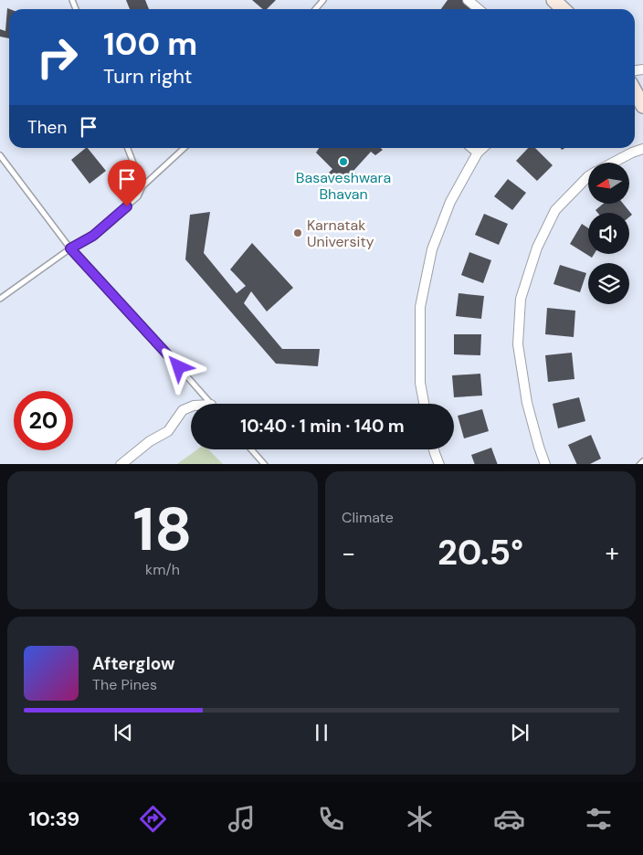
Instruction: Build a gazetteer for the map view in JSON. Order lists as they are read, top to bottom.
{
  "places": ["Basaveshwara Bhavan", "Karnatak University"],
  "north": "left",
  "page": {
    "turn": ["100 m", "Turn right"],
    "then": "Then",
    "limit": "20",
    "trip": "10:40 · 1 min · 140 m",
    "tile": [
      ["18", "km/h"],
      "Climate"
    ],
    "heat": ["−", "20.5°", "+"],
    "song": ["Afterglow", "The Pines"],
    "tabs": "10:39"
  }
}
